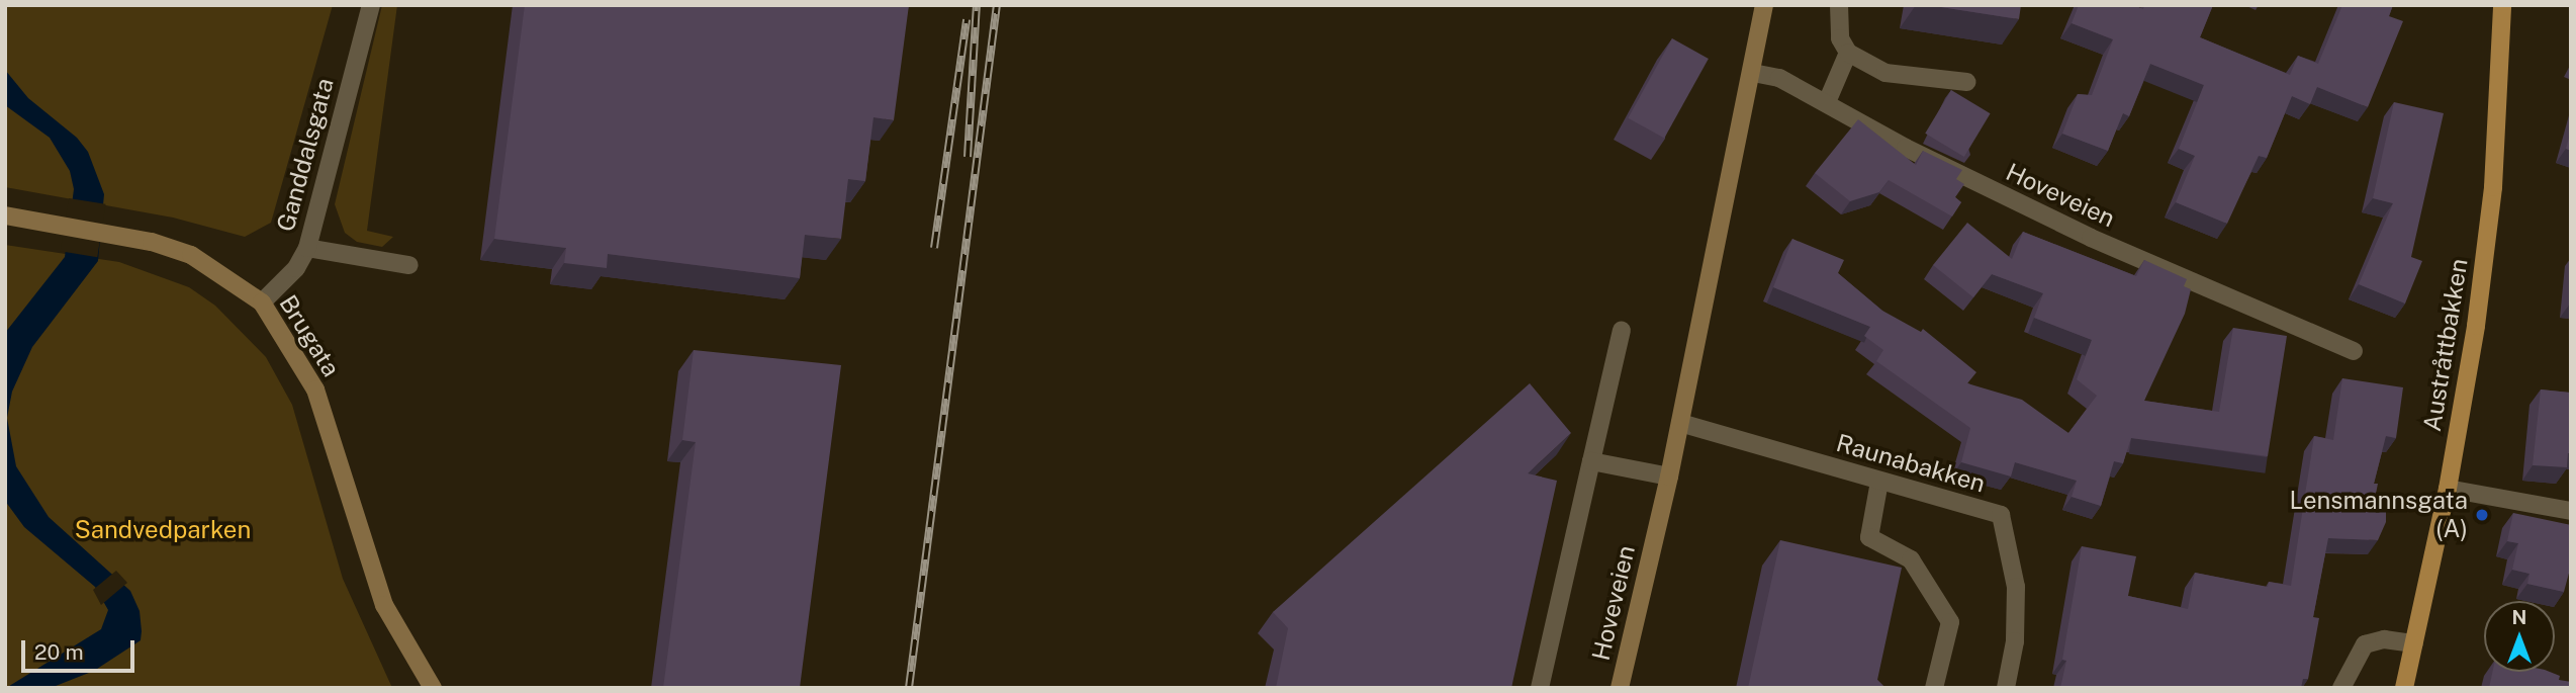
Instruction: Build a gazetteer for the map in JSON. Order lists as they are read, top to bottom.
{
  "streets": {
    "main road": ["Austråttbakken"],
    "street": [
      "Ganddalsgata",
      "Hoveveien",
      "Brugata",
      "Raunabakken"
    ]
  },
  "crossings": [
    ["Ganddalsgata", "Brugata"],
    ["Hoveveien", "Raunabakken"]
  ],
  "parks": ["Sandvedparken"],
  "places": ["Lensmannsgata (A)"],
  "scale_bar": "20 m",
  "north": "top"
}
